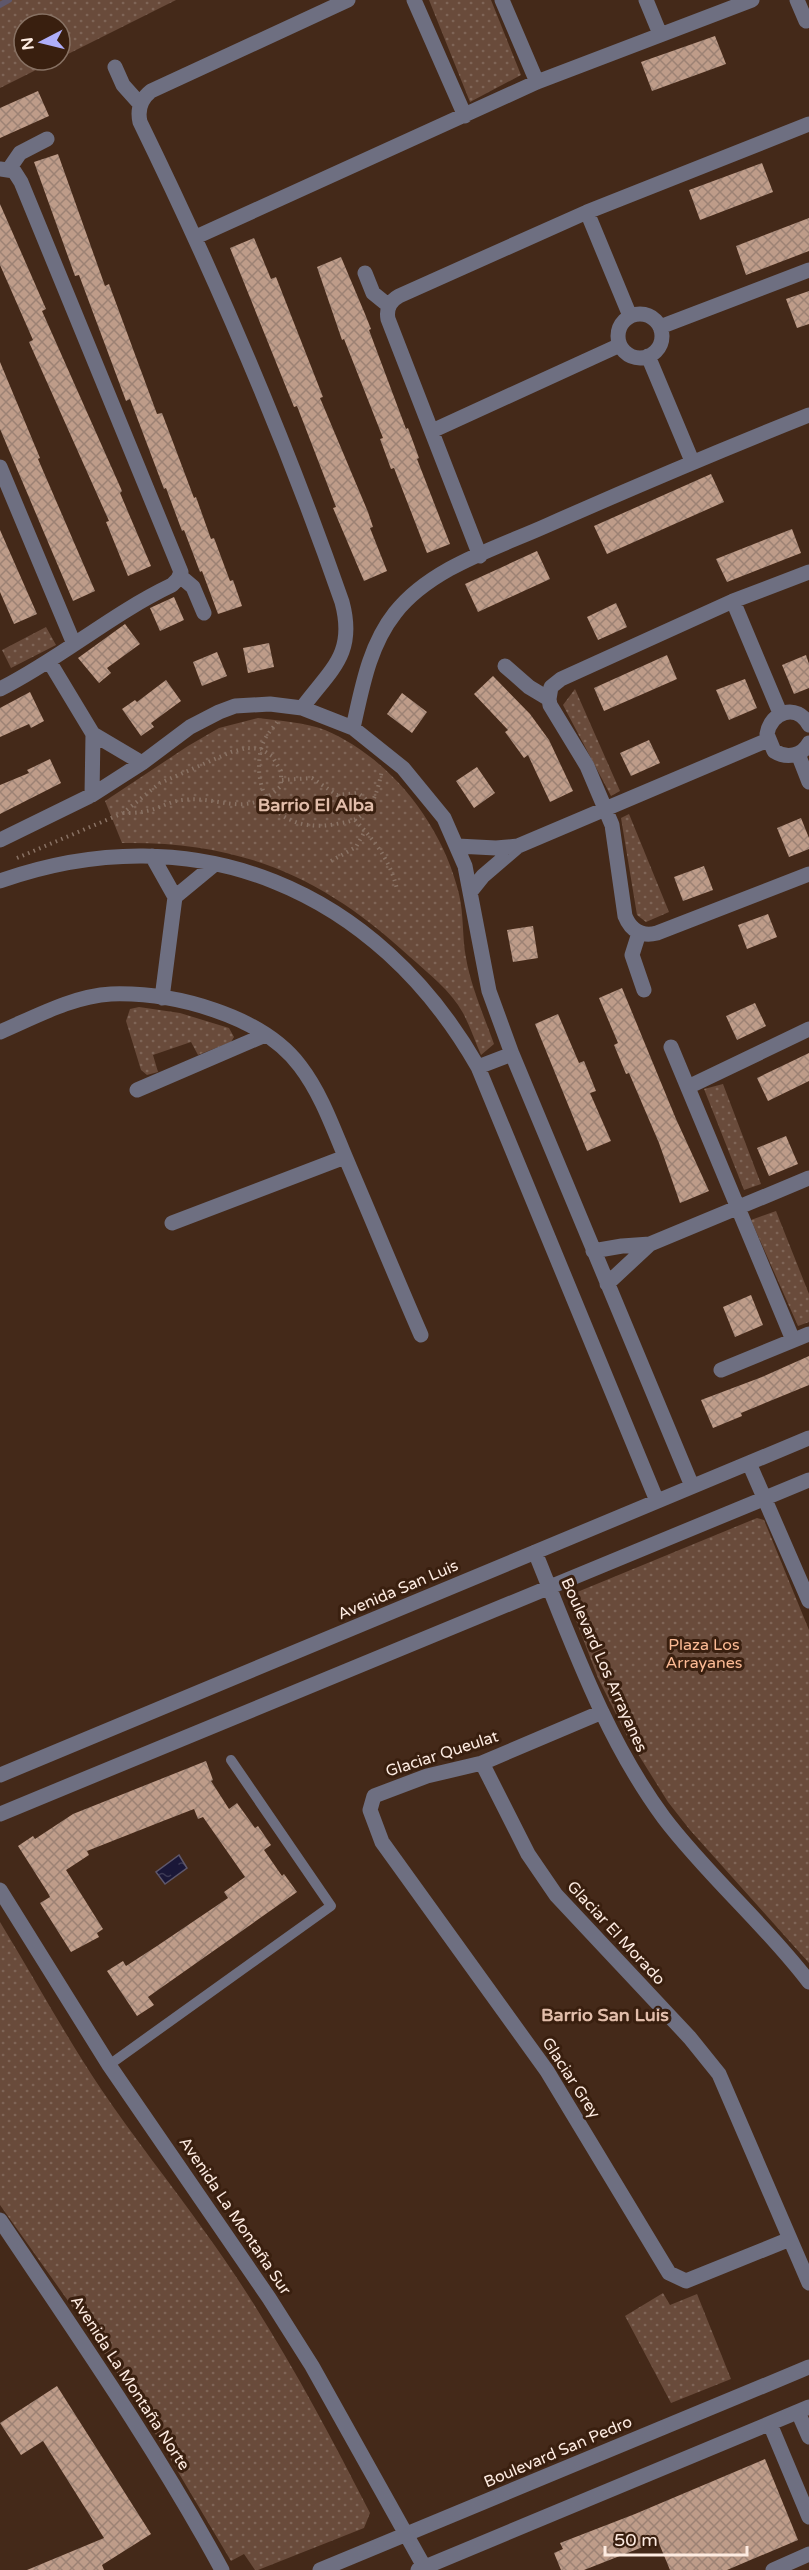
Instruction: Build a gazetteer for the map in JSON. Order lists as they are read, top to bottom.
{
  "streets": {
    "street": [
      "Avenida San Luis",
      "Boulevard Los Arrayanes",
      "Glaciar Queulat",
      "Glaciar El Morado",
      "Glaciar Grey",
      "Avenida La Montaña Sur",
      "Avenida La Montaña Norte",
      "Boulevard San Pedro"
    ]
  },
  "crossings": [
    ["Avenida San Luis", "Boulevard Los Arrayanes"],
    ["Boulevard Los Arrayanes", "Glaciar Queulat"],
    ["Glaciar Queulat", "Glaciar El Morado"],
    ["Glaciar Queulat", "Glaciar Grey"],
    ["Glaciar El Morado", "Glaciar Grey"],
    ["Avenida La Montaña Sur", "Boulevard San Pedro"]
  ],
  "districts": ["Barrio El Alba", "Barrio San Luis"],
  "parks": ["Plaza Los Arrayanes"],
  "scale_bar": "50 m",
  "north": "left"
}
